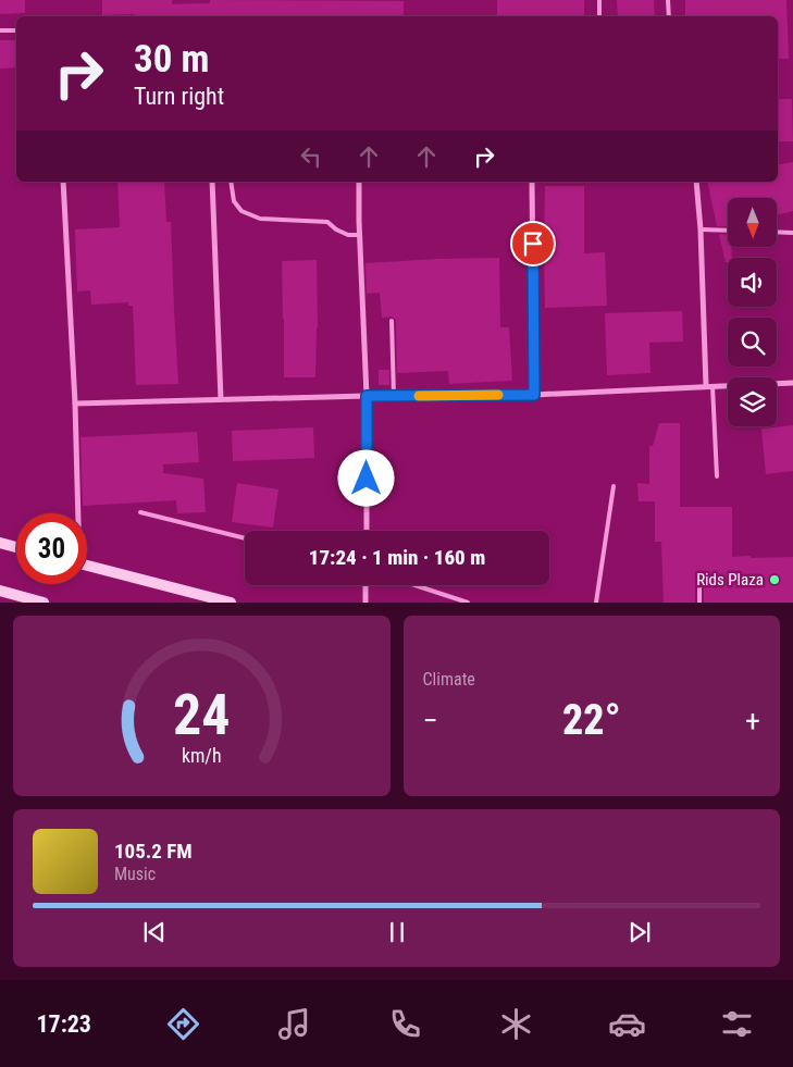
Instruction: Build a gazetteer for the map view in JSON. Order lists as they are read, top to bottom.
{
  "places": ["Rids Plaza"],
  "north": "bottom",
  "page": {
    "turn": ["30 m", "Turn right"],
    "limit": "30",
    "trip": "17:24 · 1 min · 160 m",
    "tile": "Climate",
    "heat": ["−", "22°", "+"],
    "song": ["105.2 FM", "Music"],
    "tabs": "17:23",
    "gauge": ["24", "km/h"]
  }
}
